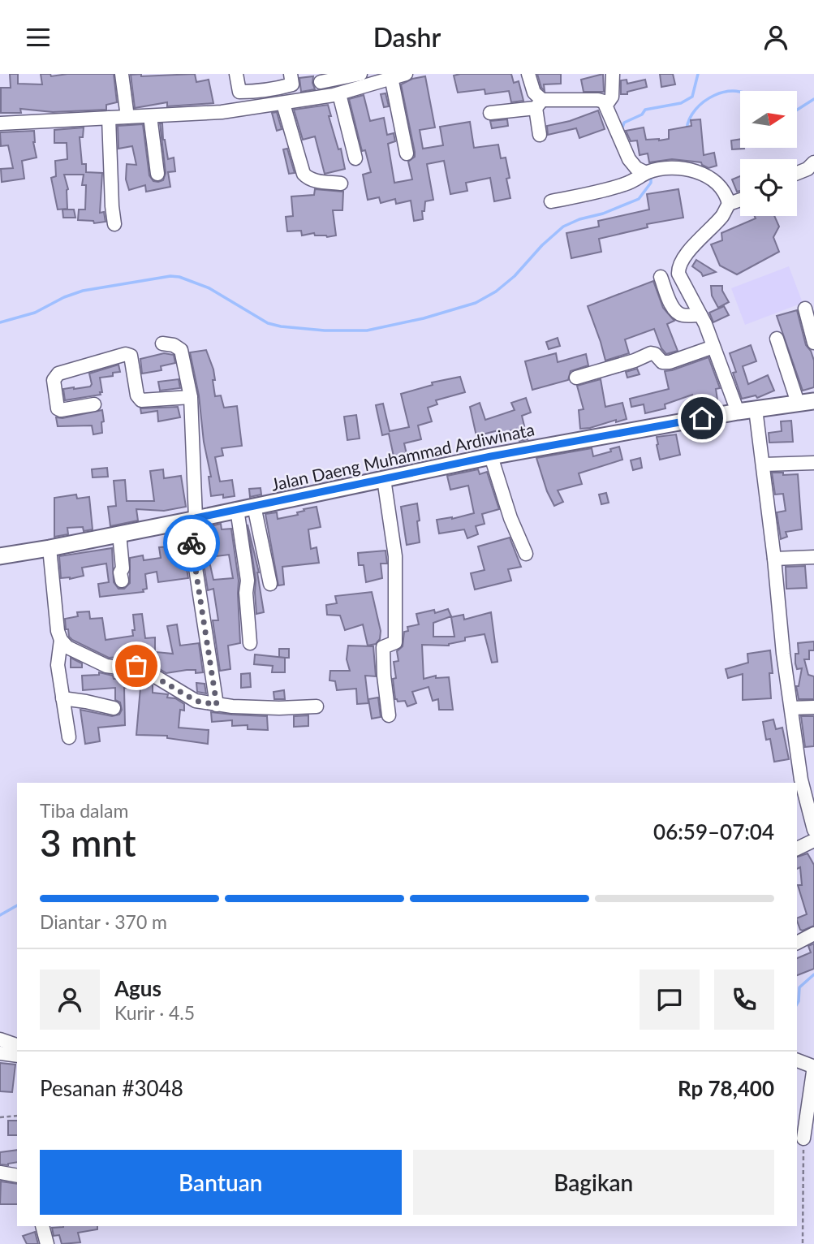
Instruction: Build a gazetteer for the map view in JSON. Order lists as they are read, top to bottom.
{
  "streets": {
    "main road": ["Jalan Daeng Muhammad Ardiwinata"]
  },
  "north": "right",
  "page": {
    "header": "Dashr",
    "heading": ["3 mnt", "Tiba dalam", "06:59–07:04"],
    "panel": [
      "Agus",
      "Kurir · 4.5",
      "Pesanan #3048",
      "Rp 78,400"
    ],
    "bar": "Diantar · 370 m",
    "buttons": ["Bantuan", "Bagikan"]
  }
}
